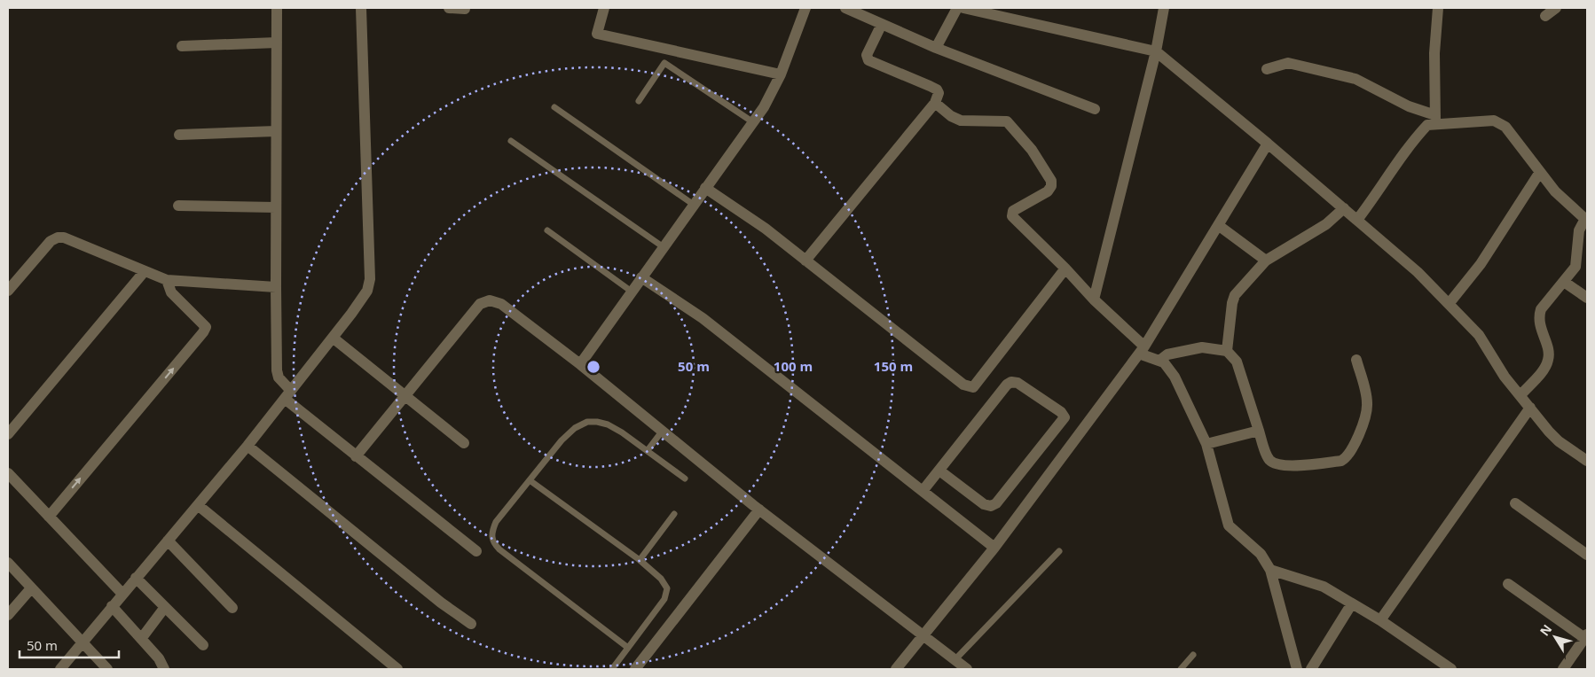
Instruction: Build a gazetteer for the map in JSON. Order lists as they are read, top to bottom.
{
  "scale_bar": "50 m",
  "north": "top left",
  "rings": ["50 m", "100 m", "150 m"]
}
